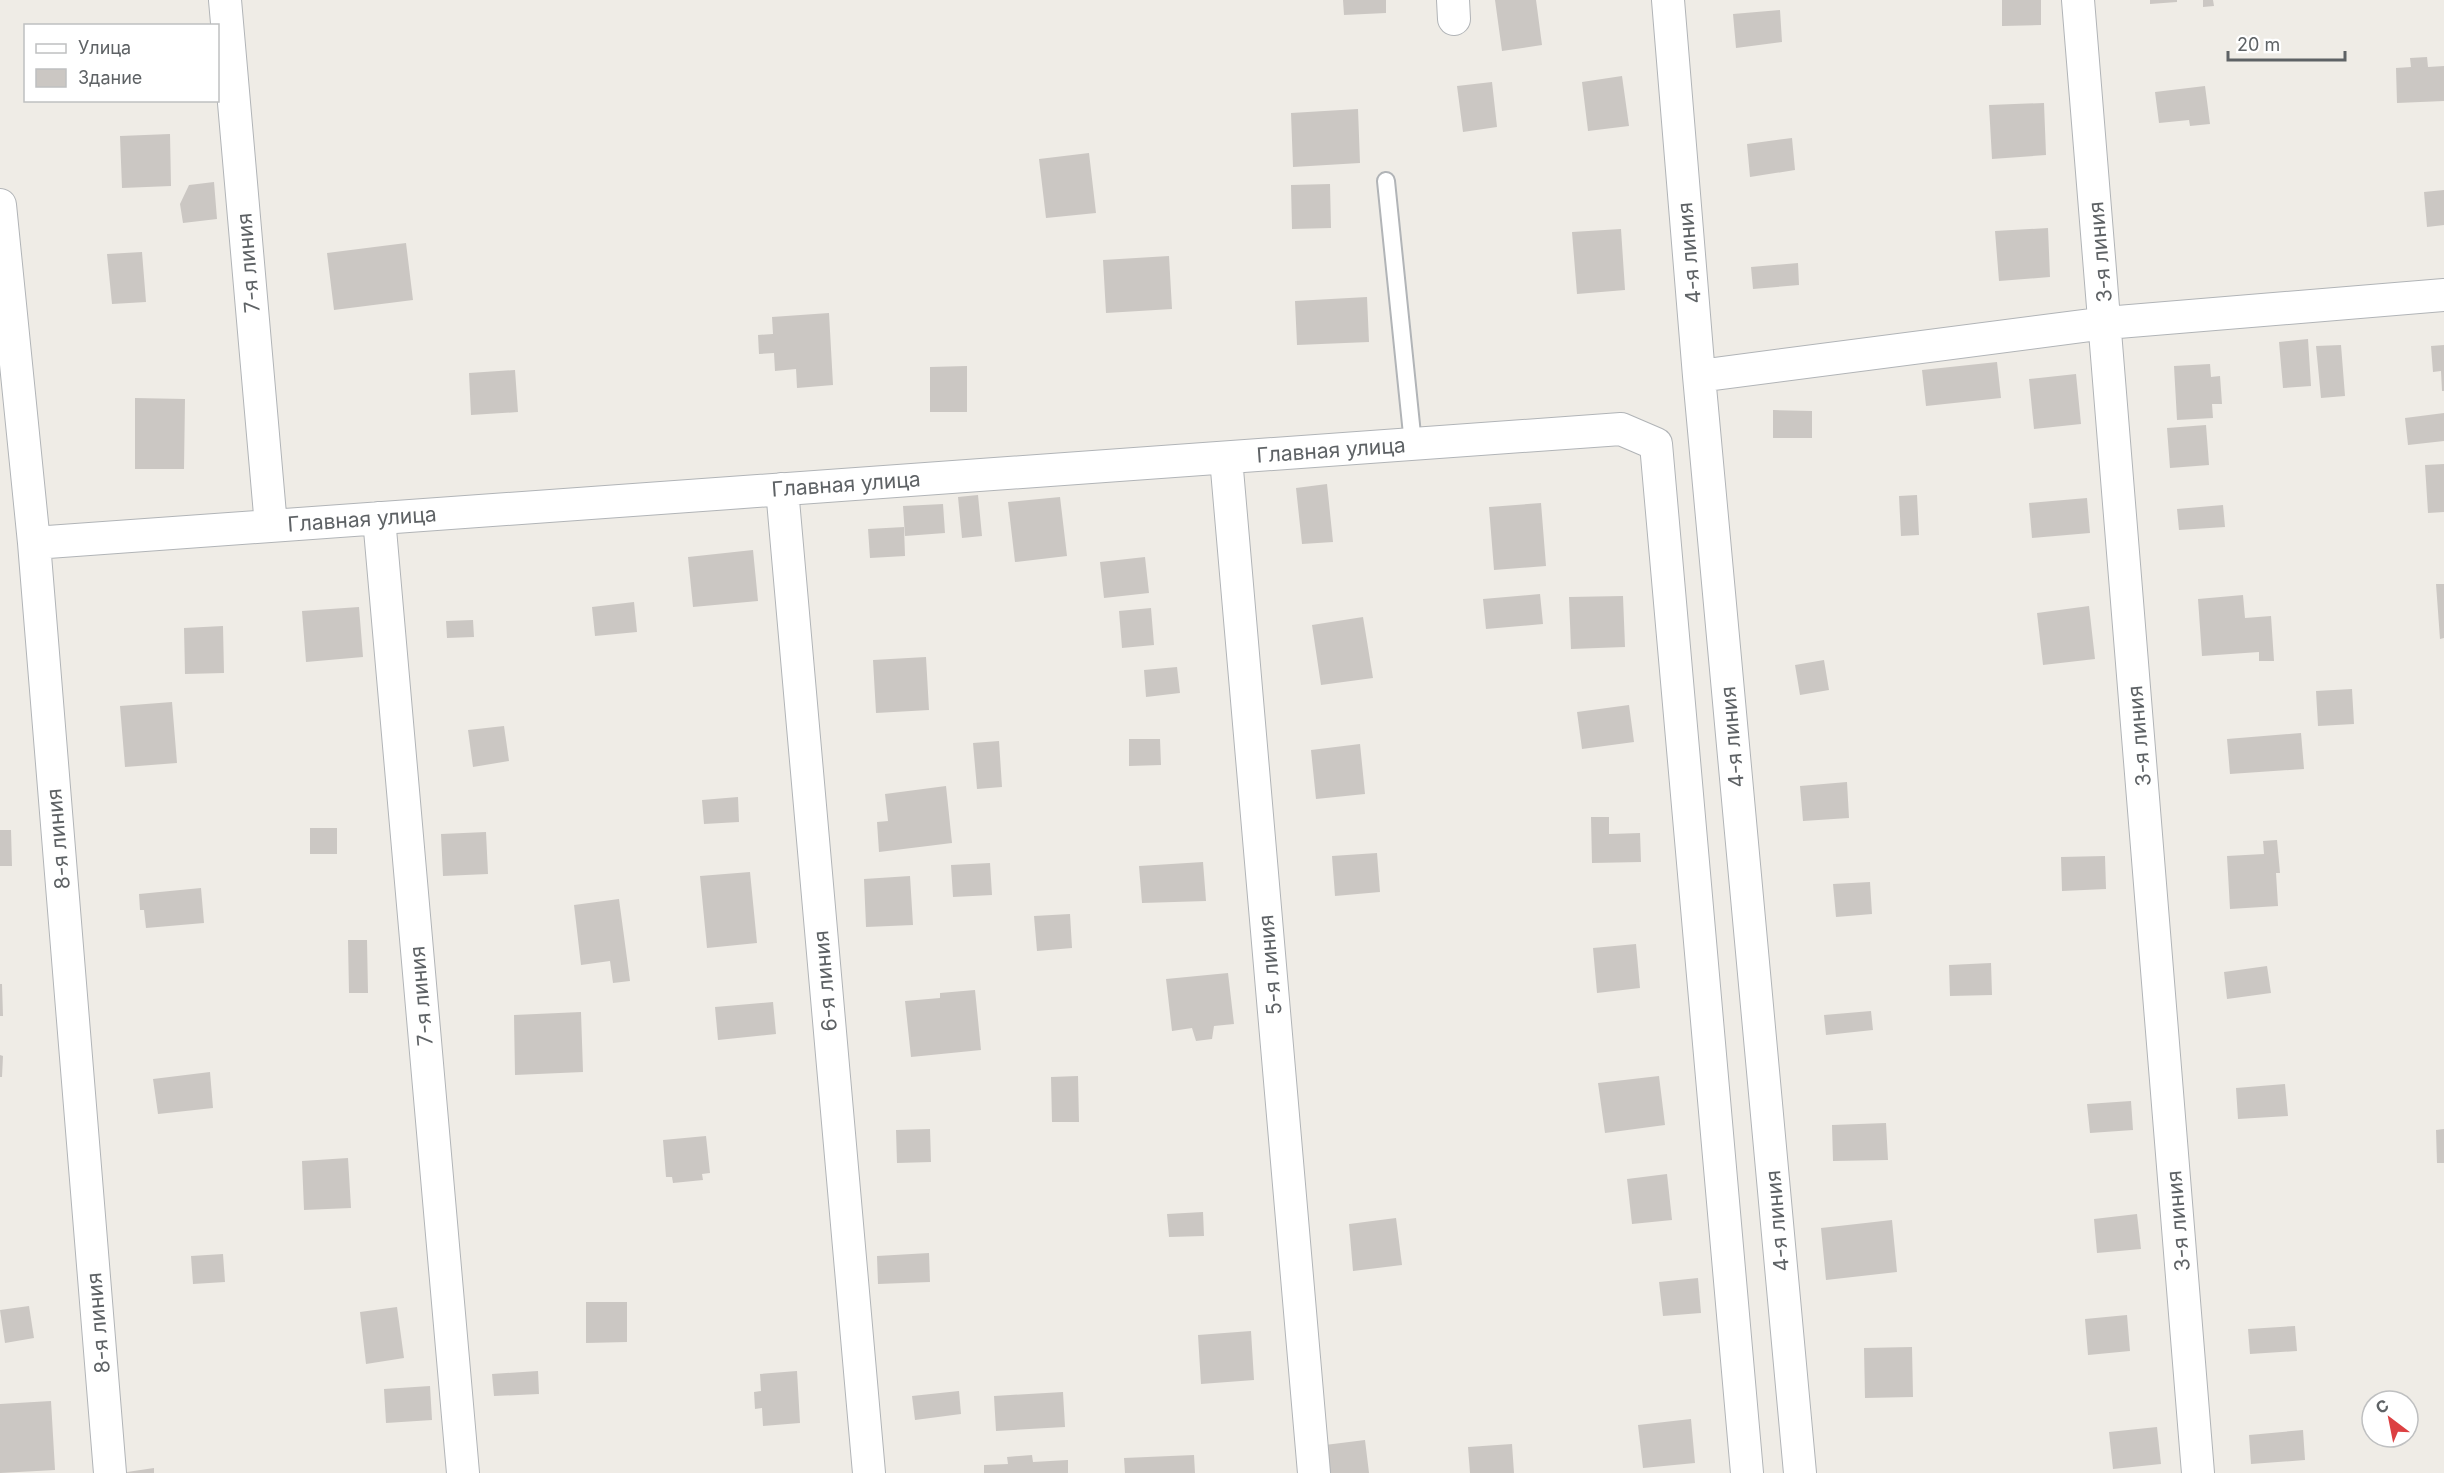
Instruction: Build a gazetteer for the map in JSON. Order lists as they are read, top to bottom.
{
  "streets": {
    "street": [
      "3-я линия",
      "4-я линия",
      "7-я линия",
      "Главная улица",
      "8-я линия",
      "5-я линия",
      "6-я линия"
    ]
  },
  "crossings": [
    ["7-я линия", "Главная улица"],
    ["Главная улица", "8-я линия"],
    ["Главная улица", "5-я линия"],
    ["Главная улица", "6-я линия"]
  ],
  "legend": ["Улица", "Здание"],
  "scale_bar": "20 m",
  "north": "top left"
}
